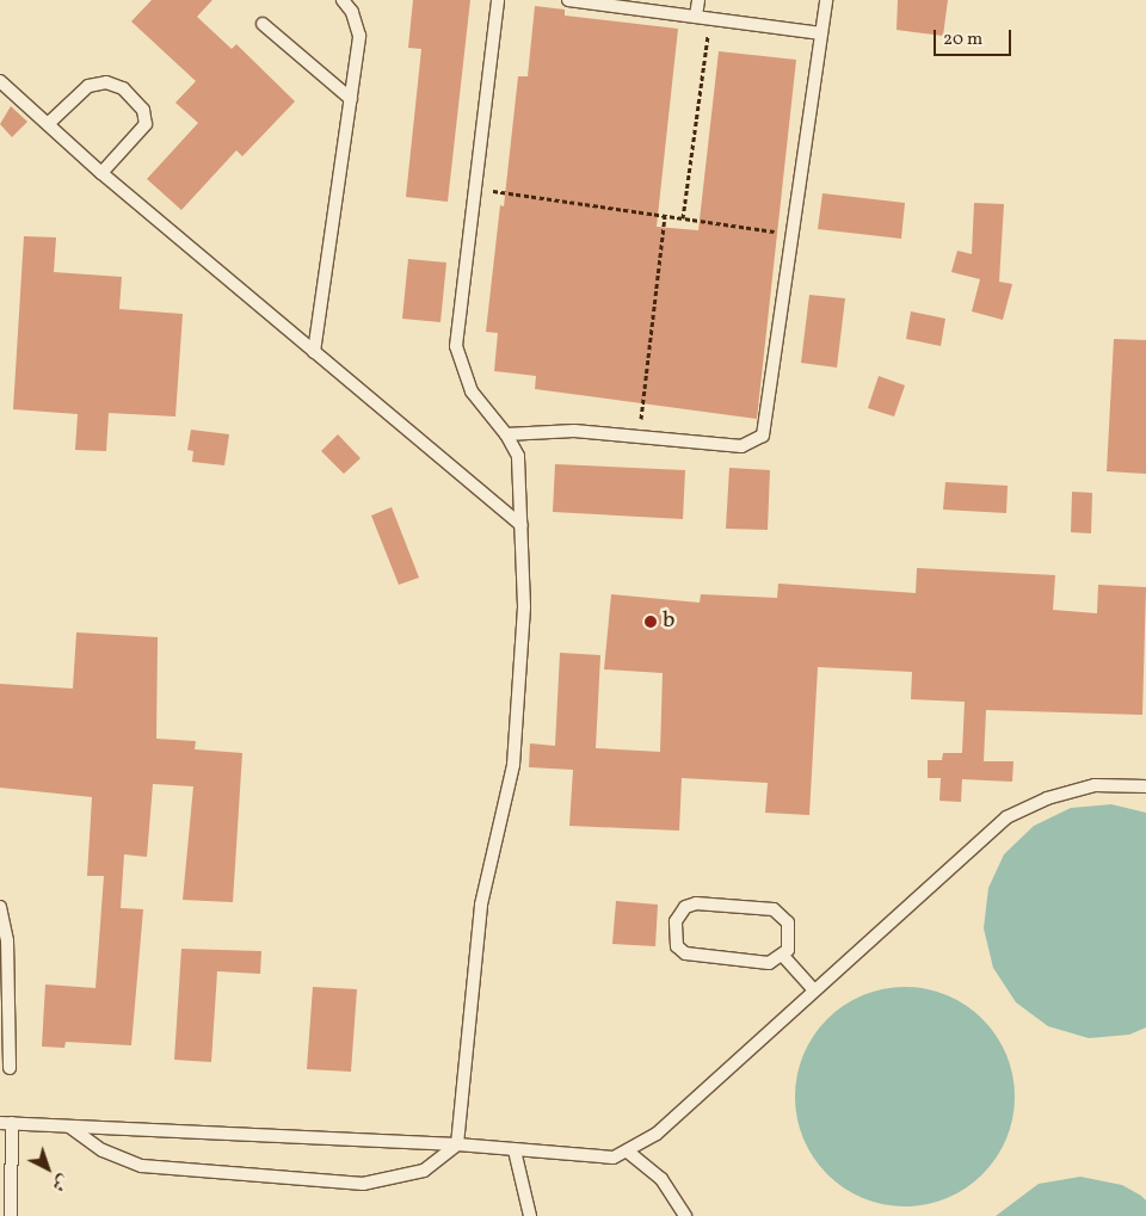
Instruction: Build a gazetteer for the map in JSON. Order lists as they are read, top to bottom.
{
  "places": ["b"],
  "scale_bar": "20 m",
  "north": "bottom right"
}
